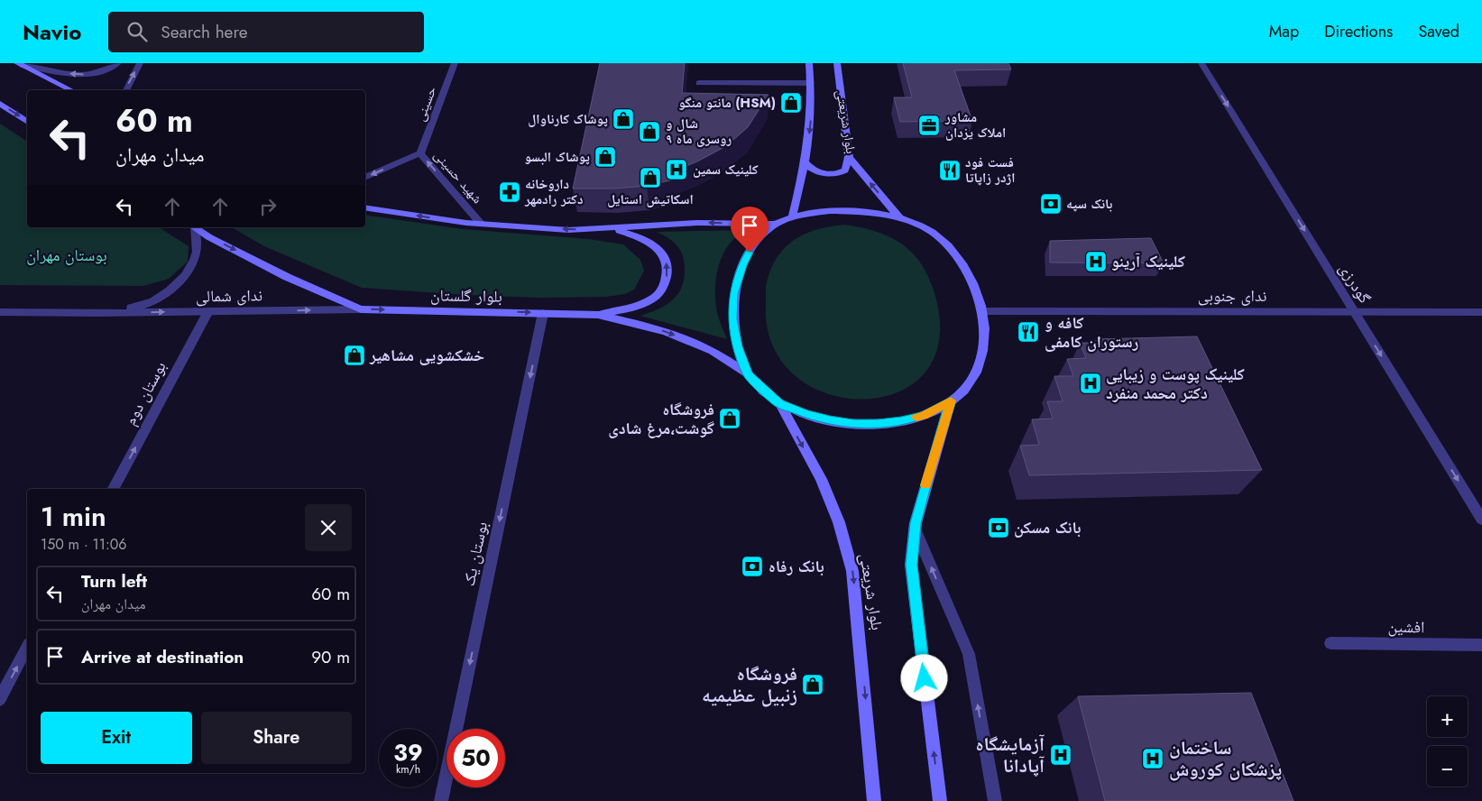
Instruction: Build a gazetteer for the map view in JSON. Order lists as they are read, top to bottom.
{
  "streets": {
    "main road": ["بلوار شریعتی", "بلوار گلستان"],
    "street": [
      "حسینی",
      "شهید حسینی",
      "گودرزی",
      "ندای شمالی",
      "ندای جنوبی",
      "بوستان دوم",
      "بوستان یک",
      "افشین"
    ]
  },
  "crossings": [
    ["حسینی", "شهید حسینی"],
    ["بلوار شریعتی", "بلوار گلستان"],
    ["گودرزی", "ندای جنوبی"],
    ["ندای شمالی", "بلوار گلستان"],
    ["ندای شمالی", "بوستان دوم"],
    ["بلوار گلستان", "بوستان یک"]
  ],
  "one_way": [
    "شهید حسینی",
    "گودرزی",
    "ندای شمالی",
    "بوستان دوم",
    "بوستان یک"
  ],
  "parks": ["بوستان مهران"],
  "places": {
    "shop": [
      "مانتو منگو (HSM)",
      "پوشاک کارناوال",
      "شال و روسری ماه ۹",
      "پوشاک البسو",
      "اسکاتیش استایل",
      "خشکشویی مشاهیر",
      "فروشگاه گوشت،مرغ شادی",
      "فروشگاه زنبیل عظیمیه"
    ],
    "office": ["مشاور املاک یزدان"],
    "hospital": [
      "کلینیک سمین",
      "کلینیک آرینو",
      "کلینیک پوست و زیبایی دکتر محمد منفرد",
      "آزمایشگاه آپادانا",
      "ساختمان پزشکان کوروش"
    ],
    "restaurant": ["فست فود اژدر زاپاتا", "کافه و رستوران کامفی"],
    "pharmacy": ["داروخانه دکتر رادمهر"],
    "bank": ["بانک سپه", "بانک مسکن", "بانک رفاه"]
  },
  "page": {
    "header": "Navio",
    "search": "Search here",
    "nav": ["Map", "Directions", "Saved"],
    "turn": ["60 m", "میدان مهران"],
    "heading": ["1 min", "150 m · 11:06"],
    "list": [
      {
        "name": "Turn left",
        "note": "میدان مهران",
        "value": "60 m"
      },
      {
        "name": "Arrive at destination",
        "value": "90 m"
      }
    ],
    "map_buttons": ["+", "−"],
    "buttons": ["Exit", "Share"],
    "speed": "39 km/h",
    "limit": "50"
  }
}
